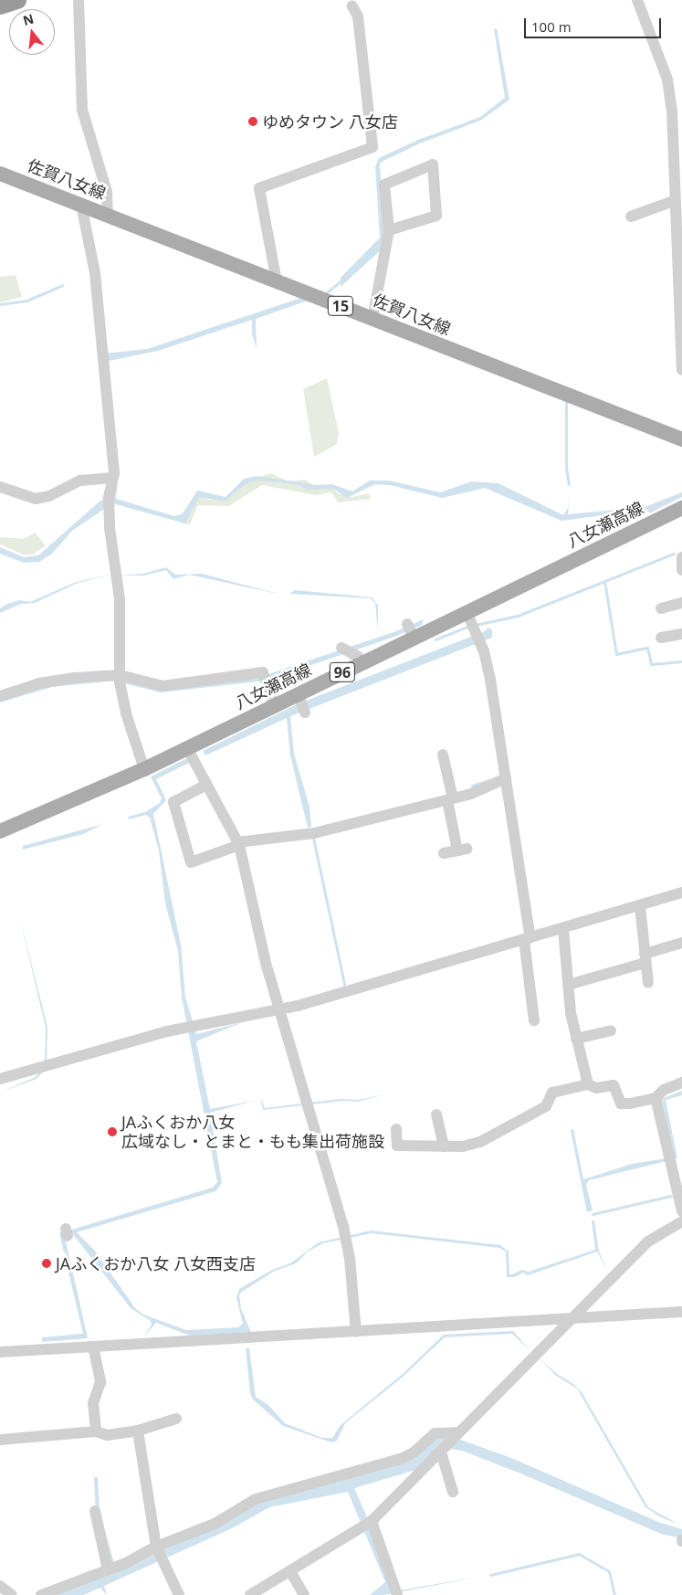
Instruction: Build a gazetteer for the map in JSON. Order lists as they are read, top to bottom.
{
  "streets": {
    "main road": [
      "佐賀八女線",
      "15",
      "八女瀬高線",
      "96"
    ]
  },
  "places": ["ゆめタウン 八女店", "JAふくおか八女 広域なし・とまと・もも集出荷施設", "JAふくおか八女 八女西支店"],
  "scale_bar": "100 m",
  "north": "top"
}
